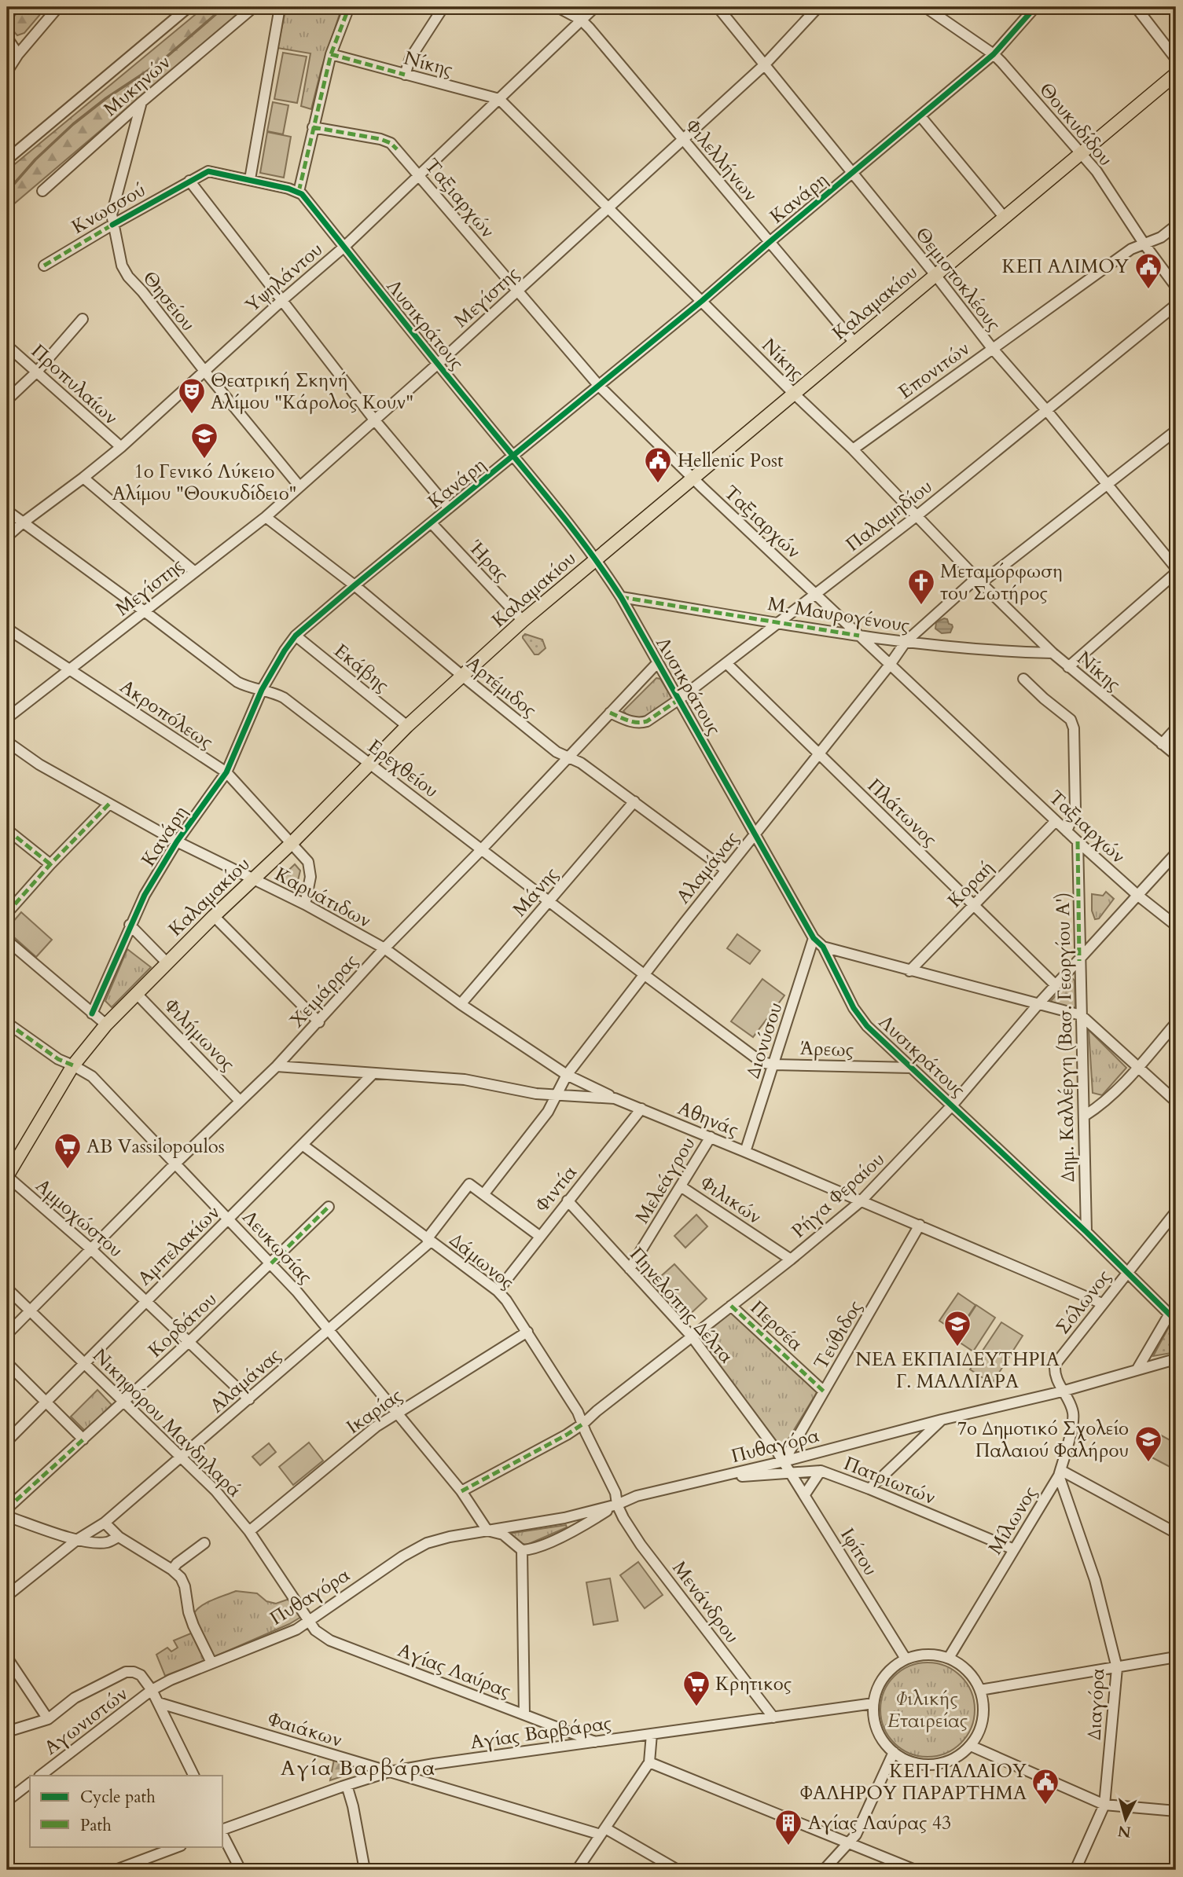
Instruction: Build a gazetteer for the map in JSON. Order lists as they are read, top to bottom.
{
  "streets": {
    "main road": ["Καλαμακίου"],
    "street": [
      "Νίκης",
      "Μυκηνών",
      "Θουκυδίδου",
      "Φιλελλήνων",
      "Ταξιαρχών",
      "Κανάρη",
      "Κνωσσού",
      "Υψηλάντου",
      "Θεμιστοκλέους",
      "Μεγίστης",
      "Θησείου",
      "Λυσικράτους",
      "Επονιτών",
      "Προπυλαίων",
      "Παλαμηδίου",
      "Ήρας",
      "Μ. Μαυρογένους",
      "Εκάβης",
      "Αρτέμιδος",
      "Ακροπόλεως",
      "Ερεχθείου",
      "Πλάτωνος",
      "Αλαμάνας",
      "Κοραή",
      "Μάνης",
      "Καρυάτιδων",
      "Χειμάρρας",
      "Φιλήμωνος",
      "Δημ. Καλλέργη (Βασ. Γεωργίου Α')",
      "Διονύσου",
      "Άρεως",
      "Αθηνάς",
      "Μελεάγρου",
      "Φιντία",
      "Ρήγα Φεραίου",
      "Φιλικών",
      "Αμμοχώστου",
      "Αμπελακίων",
      "Λευκωσίας",
      "Δάμωνος",
      "Σόλωνος",
      "Πηνελόπης Δέλτα",
      "Κορδάτου",
      "Περσέα",
      "Τεύθιδος",
      "Ικαρίας",
      "Νικηφόρου Μανδηλαρά",
      "Πυθαγόρα",
      "Πατριωτών",
      "Μίλωνος",
      "Ιφίτου",
      "Μενάνδρου",
      "Αγίας Λαύρας",
      "Διαγόρα",
      "Αγωνιστών",
      "Φαιάκων",
      "Αγίας Βαρβάρας"
    ]
  },
  "crossings": [
    ["Νίκης", "Κανάρη"],
    ["Νίκης", "Υψηλάντου"],
    ["Νίκης", "Μεγίστης"],
    ["Νίκης", "Καλαμακίου"],
    ["Νίκης", "Επονιτών"],
    ["Νίκης", "Παλαμηδίου"],
    ["Νίκης", "Μ. Μαυρογένους"],
    ["Νίκης", "Αλαμάνας"],
    ["Μυκηνών", "Θησείου"],
    ["Θουκυδίδου", "Κανάρη"],
    ["Θουκυδίδου", "Καλαμακίου"],
    ["Θουκυδίδου", "Επονιτών"],
    ["Φιλελλήνων", "Κανάρη"],
    ["Φιλελλήνων", "Υψηλάντου"],
    ["Φιλελλήνων", "Μεγίστης"],
    ["Φιλελλήνων", "Καλαμακίου"],
    ["Ταξιαρχών", "Κανάρη"],
    ["Ταξιαρχών", "Υψηλάντου"],
    ["Ταξιαρχών", "Μεγίστης"],
    ["Ταξιαρχών", "Καλαμακίου"],
    ["Ταξιαρχών", "Παλαμηδίου"],
    ["Ταξιαρχών", "Μ. Μαυρογένους"],
    ["Ταξιαρχών", "Αλαμάνας"],
    ["Ταξιαρχών", "Κοραή"],
    ["Ταξιαρχών", "Δημ. Καλλέργη (Βασ. Γεωργίου Α')"],
    ["Ταξιαρχών", "Ρήγα Φεραίου"],
    ["Κανάρη", "Θεμιστοκλέους"],
    ["Κανάρη", "Λυσικράτους"],
    ["Κανάρη", "Ήρας"],
    ["Κανάρη", "Εκάβης"],
    ["Κανάρη", "Αρτέμιδος"],
    ["Κανάρη", "Ακροπόλεως"],
    ["Κανάρη", "Ερεχθείου"],
    ["Κανάρη", "Καρυάτιδων"],
    ["Κνωσσού", "Θησείου"],
    ["Υψηλάντου", "Θησείου"],
    ["Υψηλάντου", "Λυσικράτους"],
    ["Υψηλάντου", "Προπυλαίων"],
    ["Υψηλάντου", "Ερεχθείου"],
    ["Θεμιστοκλέους", "Μεγίστης"],
    ["Θεμιστοκλέους", "Καλαμακίου"],
    ["Θεμιστοκλέους", "Επονιτών"],
    ["Θεμιστοκλέους", "Παλαμηδίου"],
    ["Θεμιστοκλέους", "Αλαμάνας"],
    ["Μεγίστης", "Θησείου"],
    ["Μεγίστης", "Λυσικράτους"],
    ["Μεγίστης", "Αρτέμιδος"],
    ["Μεγίστης", "Ακροπόλεως"],
    ["Μεγίστης", "Ερεχθείου"],
    ["Καλαμακίου", "Λυσικράτους"],
    ["Καλαμακίου", "Ήρας"],
    ["Καλαμακίου", "Εκάβης"],
    ["Καλαμακίου", "Αρτέμιδος"],
    ["Καλαμακίου", "Ακροπόλεως"],
    ["Καλαμακίου", "Ερεχθείου"],
    ["Καλαμακίου", "Καρυάτιδων"],
    ["Καλαμακίου", "Φιλήμωνος"],
    ["Καλαμακίου", "Αμμοχώστου"],
    ["Καλαμακίου", "Λευκωσίας"],
    ["Λυσικράτους", "Παλαμηδίου"],
    ["Λυσικράτους", "Μ. Μαυρογένους"],
    ["Λυσικράτους", "Αλαμάνας"],
    ["Λυσικράτους", "Χειμάρρας"],
    ["Λυσικράτους", "Δημ. Καλλέργη (Βασ. Γεωργίου Α')"],
    ["Λυσικράτους", "Διονύσου"],
    ["Λυσικράτους", "Άρεως"],
    ["Λυσικράτους", "Ρήγα Φεραίου"],
    ["Λυσικράτους", "Σόλωνος"],
    ["Παλαμηδίου", "Μ. Μαυρογένους"],
    ["Παλαμηδίου", "Πλάτωνος"],
    ["Παλαμηδίου", "Χειμάρρας"],
    ["Μ. Μαυρογένους", "Αλαμάνας"],
    ["Αρτέμιδος", "Αλαμάνας"],
    ["Αρτέμιδος", "Μάνης"],
    ["Αρτέμιδος", "Χειμάρρας"],
    ["Ακροπόλεως", "Καρυάτιδων"],
    ["Ερεχθείου", "Αλαμάνας"],
    ["Ερεχθείου", "Μάνης"],
    ["Ερεχθείου", "Χειμάρρας"],
    ["Ερεχθείου", "Διονύσου"],
    ["Ερεχθείου", "Άρεως"],
    ["Πλάτωνος", "Αλαμάνας"],
    ["Πλάτωνος", "Κοραή"],
    ["Πλάτωνος", "Ρήγα Φεραίου"],
    ["Αλαμάνας", "Καρυάτιδων"],
    ["Αλαμάνας", "Αθηνάς"],
    ["Αλαμάνας", "Αμμοχώστου"],
    ["Αλαμάνας", "Λευκωσίας"],
    ["Αλαμάνας", "Δάμωνος"],
    ["Αλαμάνας", "Νικηφόρου Μανδηλαρά"],
    ["Μάνης", "Καρυάτιδων"],
    ["Καρυάτιδων", "Χειμάρρας"],
    ["Καρυάτιδων", "Αθηνάς"],
    ["Χειμάρρας", "Φιλήμωνος"],
    ["Χειμάρρας", "Αθηνάς"],
    ["Χειμάρρας", "Αμμοχώστου"],
    ["Χειμάρρας", "Λευκωσίας"],
    ["Χειμάρρας", "Νικηφόρου Μανδηλαρά"],
    ["Δημ. Καλλέργη (Βασ. Γεωργίου Α')", "Ρήγα Φεραίου"],
    ["Διονύσου", "Άρεως"],
    ["Διονύσου", "Αθηνάς"],
    ["Αθηνάς", "Μελεάγρου"],
    ["Αθηνάς", "Φιντία"],
    ["Αθηνάς", "Ρήγα Φεραίου"],
    ["Αθηνάς", "Αμπελακίων"],
    ["Αθηνάς", "Σόλωνος"],
    ["Αθηνάς", "Τεύθιδος"],
    ["Μελεάγρου", "Φιλικών"],
    ["Μελεάγρου", "Πηνελόπης Δέλτα"],
    ["Φιντία", "Δάμωνος"],
    ["Φιντία", "Πηνελόπης Δέλτα"],
    ["Ρήγα Φεραίου", "Φιλικών"],
    ["Ρήγα Φεραίου", "Λευκωσίας"],
    ["Ρήγα Φεραίου", "Δάμωνος"],
    ["Ρήγα Φεραίου", "Πηνελόπης Δέλτα"],
    ["Ρήγα Φεραίου", "Περσέα"],
    ["Αμμοχώστου", "Αμπελακίων"],
    ["Αμμοχώστου", "Κορδάτου"],
    ["Αμπελακίων", "Λευκωσίας"],
    ["Αμπελακίων", "Δάμωνος"],
    ["Αμπελακίων", "Νικηφόρου Μανδηλαρά"],
    ["Λευκωσίας", "Κορδάτου"],
    ["Λευκωσίας", "Ικαρίας"],
    ["Λευκωσίας", "Πυθαγόρα"],
    ["Δάμωνος", "Ικαρίας"],
    ["Δάμωνος", "Πυθαγόρα"],
    ["Δάμωνος", "Μενάνδρου"],
    ["Σόλωνος", "Πυθαγόρα"],
    ["Σόλωνος", "Μίλωνος"],
    ["Πηνελόπης Δέλτα", "Τεύθιδος"],
    ["Πηνελόπης Δέλτα", "Πυθαγόρα"],
    ["Πηνελόπης Δέλτα", "Ιφίτου"],
    ["Κορδάτου", "Νικηφόρου Μανδηλαρά"],
    ["Περσέα", "Τεύθιδος"],
    ["Τεύθιδος", "Πυθαγόρα"],
    ["Τεύθιδος", "Ιφίτου"],
    ["Ικαρίας", "Νικηφόρου Μανδηλαρά"],
    ["Νικηφόρου Μανδηλαρά", "Πυθαγόρα"],
    ["Νικηφόρου Μανδηλαρά", "Αγίας Λαύρας"],
    ["Πυθαγόρα", "Πατριωτών"],
    ["Πυθαγόρα", "Μίλωνος"],
    ["Πυθαγόρα", "Ιφίτου"],
    ["Πυθαγόρα", "Μενάνδρου"],
    ["Πυθαγόρα", "Αγίας Λαύρας"],
    ["Πυθαγόρα", "Αγωνιστών"],
    ["Πατριωτών", "Μίλωνος"],
    ["Πατριωτών", "Ιφίτου"],
    ["Μίλωνος", "Ιφίτου"],
    ["Μίλωνος", "Διαγόρα"],
    ["Μίλωνος", "Αγίας Βαρβάρας"],
    ["Ιφίτου", "Αγίας Βαρβάρας"],
    ["Μενάνδρου", "Αγίας Βαρβάρας"],
    ["Αγίας Λαύρας", "Αγίας Βαρβάρας"],
    ["Φαιάκων", "Αγίας Βαρβάρας"]
  ],
  "districts": ["Αγία Βαρβάρα"],
  "parks": ["Φιλικής Εταιρείας"],
  "places": {
    "public building": ["ΚΕΠ ΑΛΙΜΟΥ", "Hellenic Post", "ΚΕΠ ΠΑΛΑΙΟΥ ΦΑΛΗΡΟΥ ΠΑΡΑΡΤΗΜΑ"],
    "theatre": ["Θεατρική Σκηνή Αλίμου \"Κάρολος Κουν\""],
    "school or university": ["1ο Γενικό Λύκειο Αλίμου \"Θουκυδίδειο\"", "ΝΕΑ ΕΚΠΑΙΔΕΥΤΗΡΙΑ Γ. ΜΑΛΛΙΑΡΑ", "7ο Δημοτικό Σχολείο Παλαιού Φαλήρου"],
    "church": ["Μεταμόρφωση του Σωτήρος"],
    "supermarket": ["AB Vassilopoulos", "Κρητικος"],
    "building": ["Αγίας Λαύρας 43"]
  },
  "legend": ["Cycle path", "Path"],
  "north": "bottom"
}
